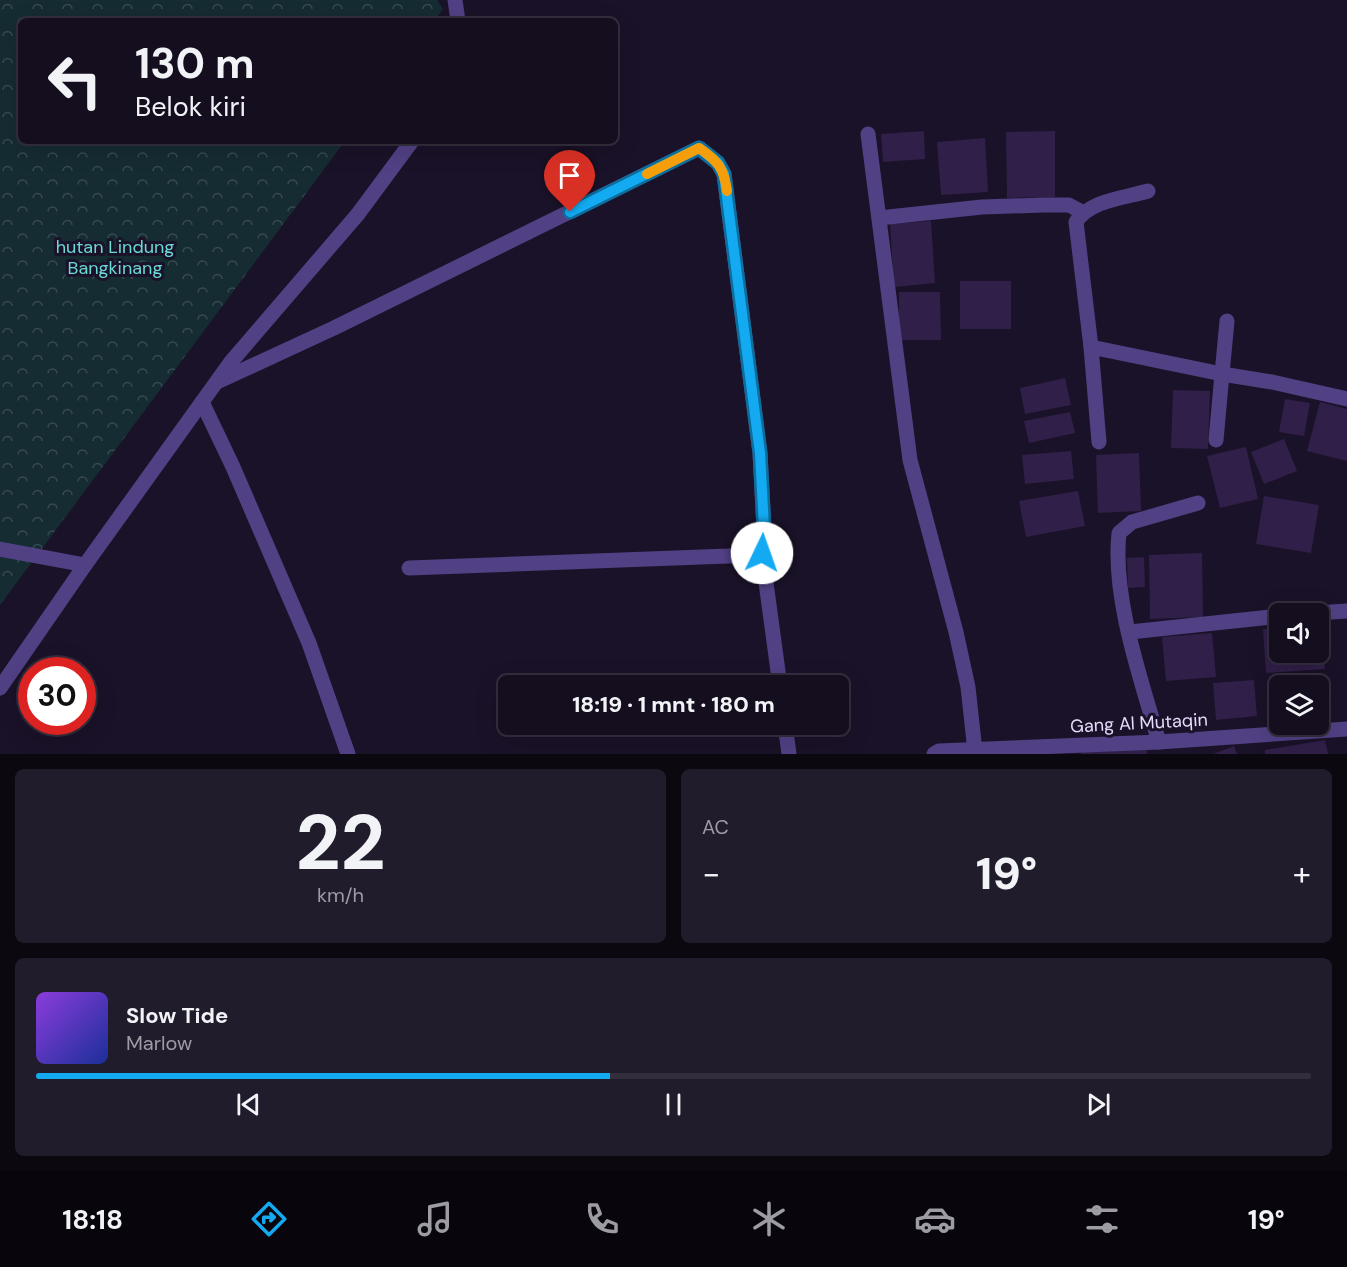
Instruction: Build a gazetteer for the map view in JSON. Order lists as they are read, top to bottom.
{
  "streets": {
    "street": ["Gang Al Mutaqin"]
  },
  "parks": ["hutan Lindung Bangkinang"],
  "page": {
    "turn": ["130 m", "Belok kiri"],
    "limit": "30",
    "trip": "18:19 · 1 mnt · 180 m",
    "tile": [
      ["22", "km/h"],
      "AC"
    ],
    "heat": ["−", "19°", "+"],
    "song": ["Slow Tide", "Marlow"],
    "tabs": ["18:18", "19°"]
  }
}
